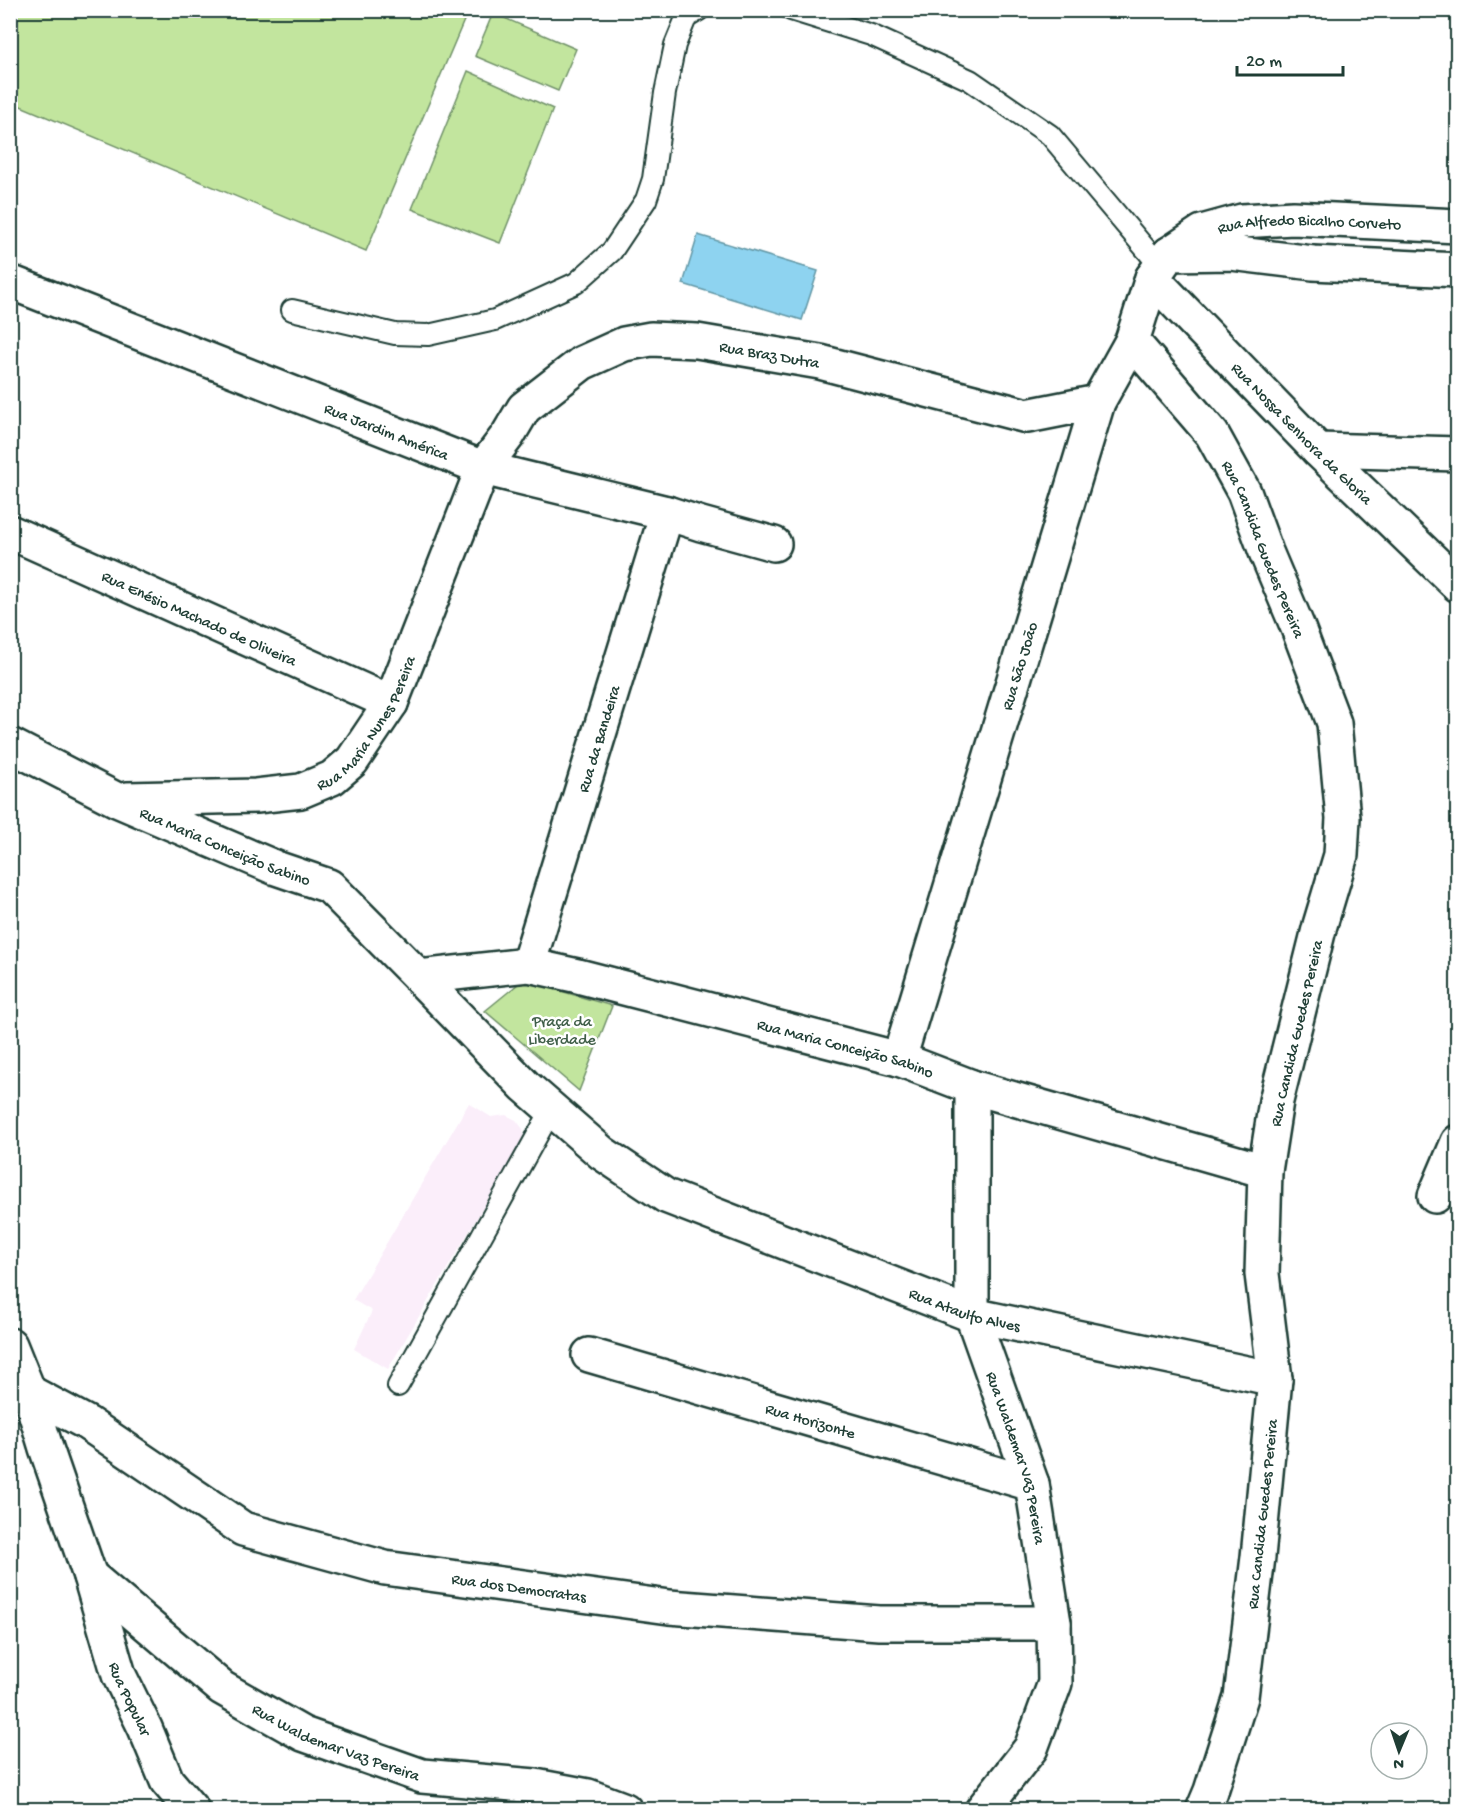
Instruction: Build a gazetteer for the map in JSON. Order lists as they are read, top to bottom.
{
  "streets": {
    "street": [
      "Rua Alfredo Bicalho Corveto",
      "Rua Braz Dutra",
      "Rua Jardim América",
      "Rua Nossa Senhora da Gloria",
      "Rua Candida Guedes Pereira",
      "Rua Enésio Machado de Oliveira",
      "Rua São João",
      "Rua Maria Nunes Pereira",
      "Rua da Bandeira",
      "Rua Maria Conceição Sabino",
      "Rua Ataulfo Alves",
      "Rua Horizonte",
      "Rua Waldemar Vaz Pereira",
      "Rua dos Democratas",
      "Rua Popular"
    ]
  },
  "crossings": [
    ["Rua Alfredo Bicalho Corveto", "Rua Nossa Senhora da Gloria"],
    ["Rua Alfredo Bicalho Corveto", "Rua São João"],
    ["Rua Braz Dutra", "Rua Jardim América"],
    ["Rua Braz Dutra", "Rua São João"],
    ["Rua Braz Dutra", "Rua Maria Nunes Pereira"],
    ["Rua Jardim América", "Rua Maria Nunes Pereira"],
    ["Rua Jardim América", "Rua da Bandeira"],
    ["Rua Nossa Senhora da Gloria", "Rua São João"],
    ["Rua Candida Guedes Pereira", "Rua São João"],
    ["Rua Candida Guedes Pereira", "Rua Maria Conceição Sabino"],
    ["Rua Candida Guedes Pereira", "Rua Ataulfo Alves"],
    ["Rua Enésio Machado de Oliveira", "Rua Maria Nunes Pereira"],
    ["Rua São João", "Rua Maria Conceição Sabino"],
    ["Rua Maria Nunes Pereira", "Rua Maria Conceição Sabino"],
    ["Rua da Bandeira", "Rua Maria Conceição Sabino"],
    ["Rua Maria Conceição Sabino", "Rua Ataulfo Alves"],
    ["Rua Maria Conceição Sabino", "Rua Waldemar Vaz Pereira"],
    ["Rua Ataulfo Alves", "Rua Waldemar Vaz Pereira"],
    ["Rua Horizonte", "Rua Waldemar Vaz Pereira"],
    ["Rua Waldemar Vaz Pereira", "Rua dos Democratas"],
    ["Rua Waldemar Vaz Pereira", "Rua Popular"],
    ["Rua dos Democratas", "Rua Popular"]
  ],
  "parks": ["Praça da Liberdade"],
  "scale_bar": "20 m",
  "north": "bottom"
}
